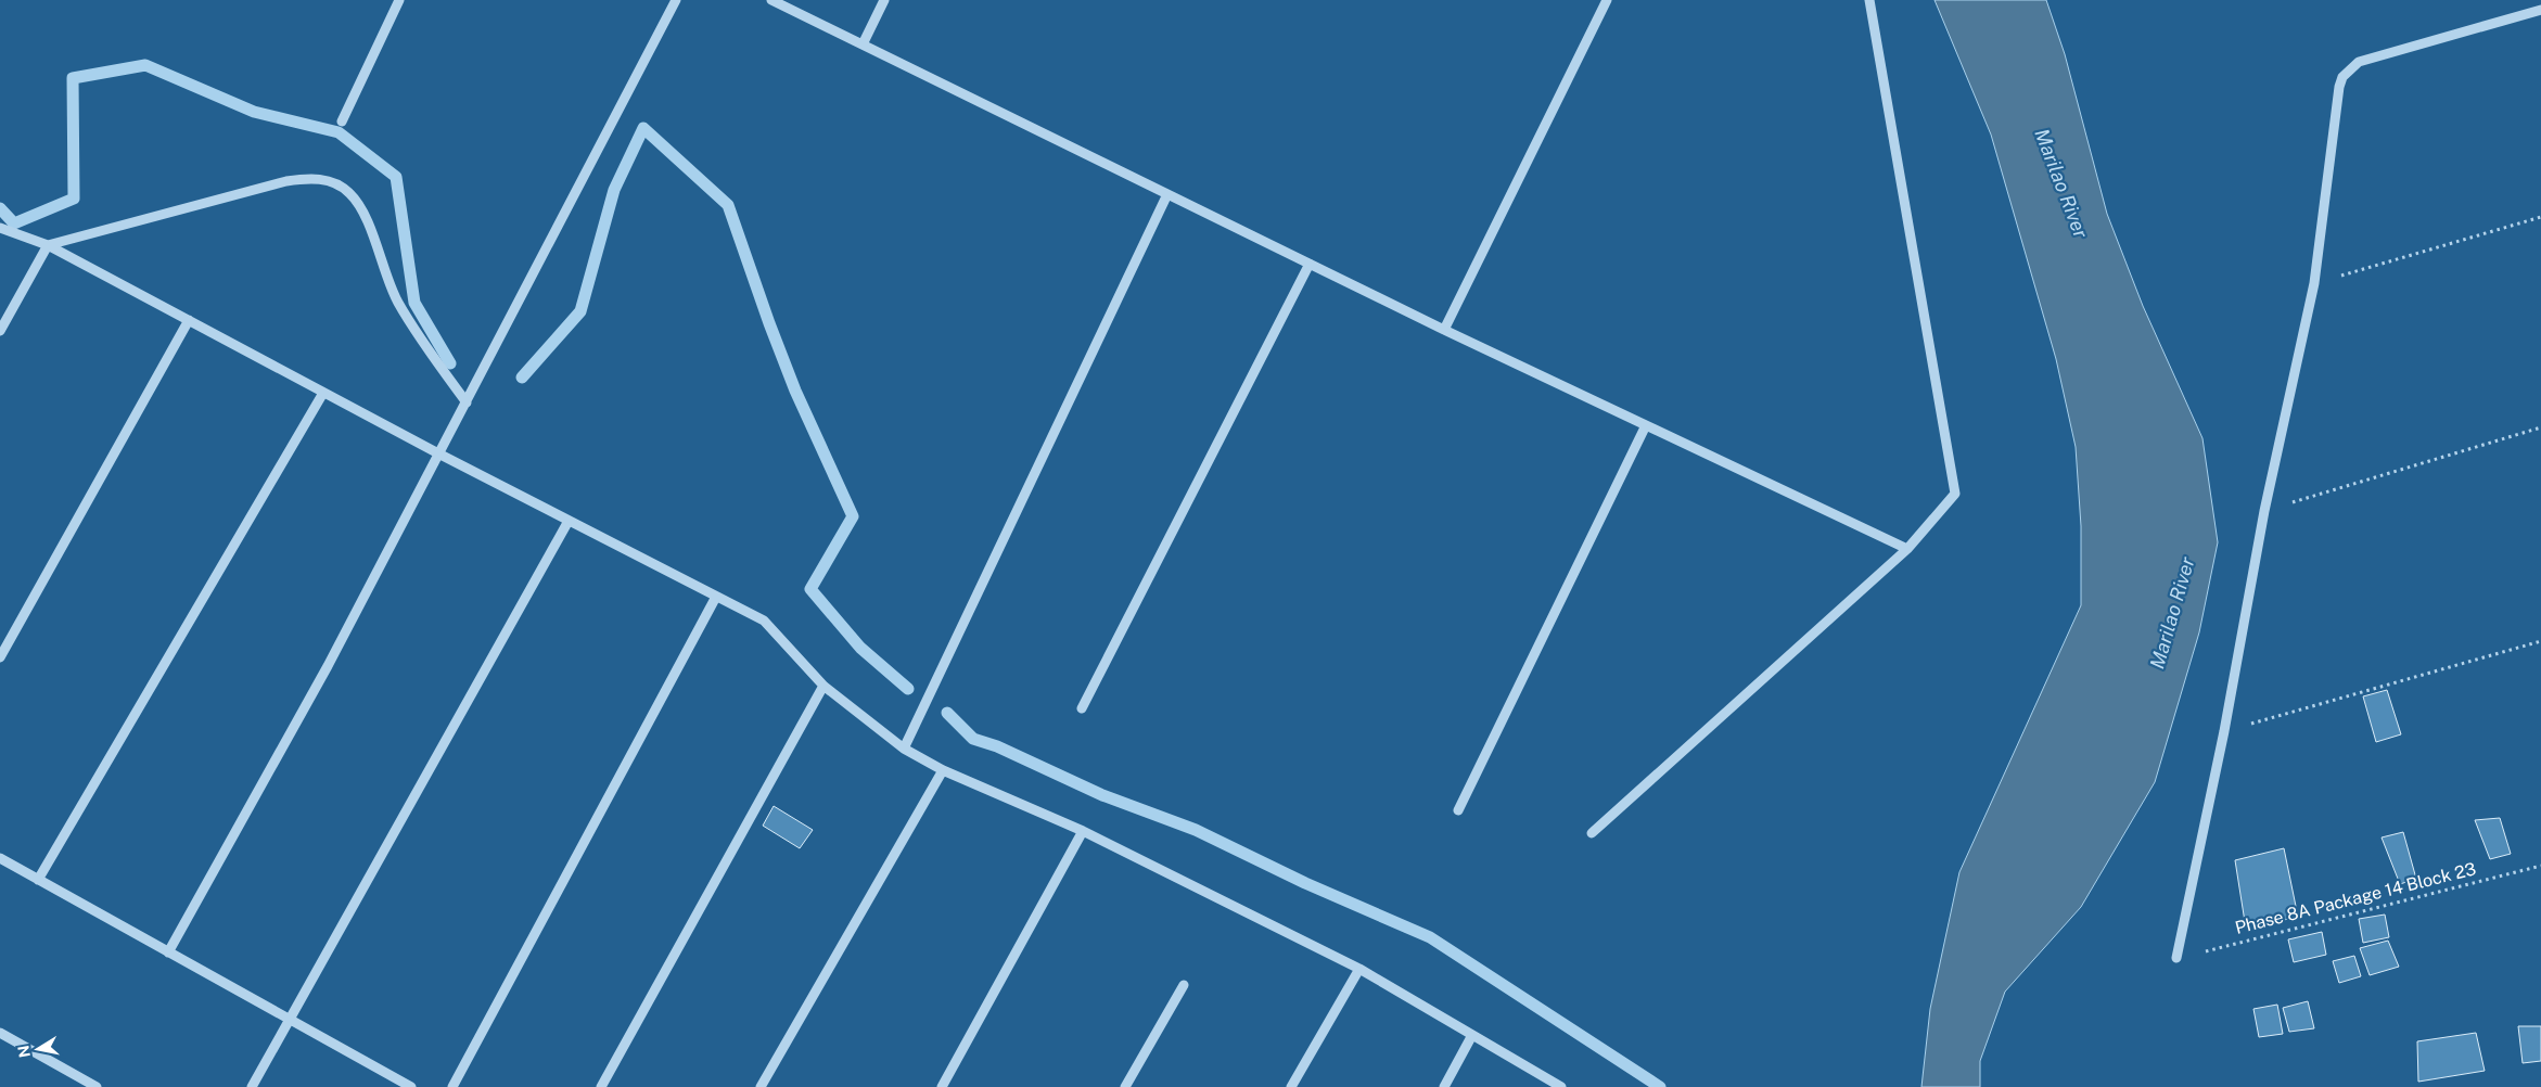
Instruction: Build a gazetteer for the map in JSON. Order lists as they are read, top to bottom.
{
  "streets": {
    "path": ["Phase 8A Package 14 Block 23"]
  },
  "water": ["Marilao River"],
  "north": "left"
}
